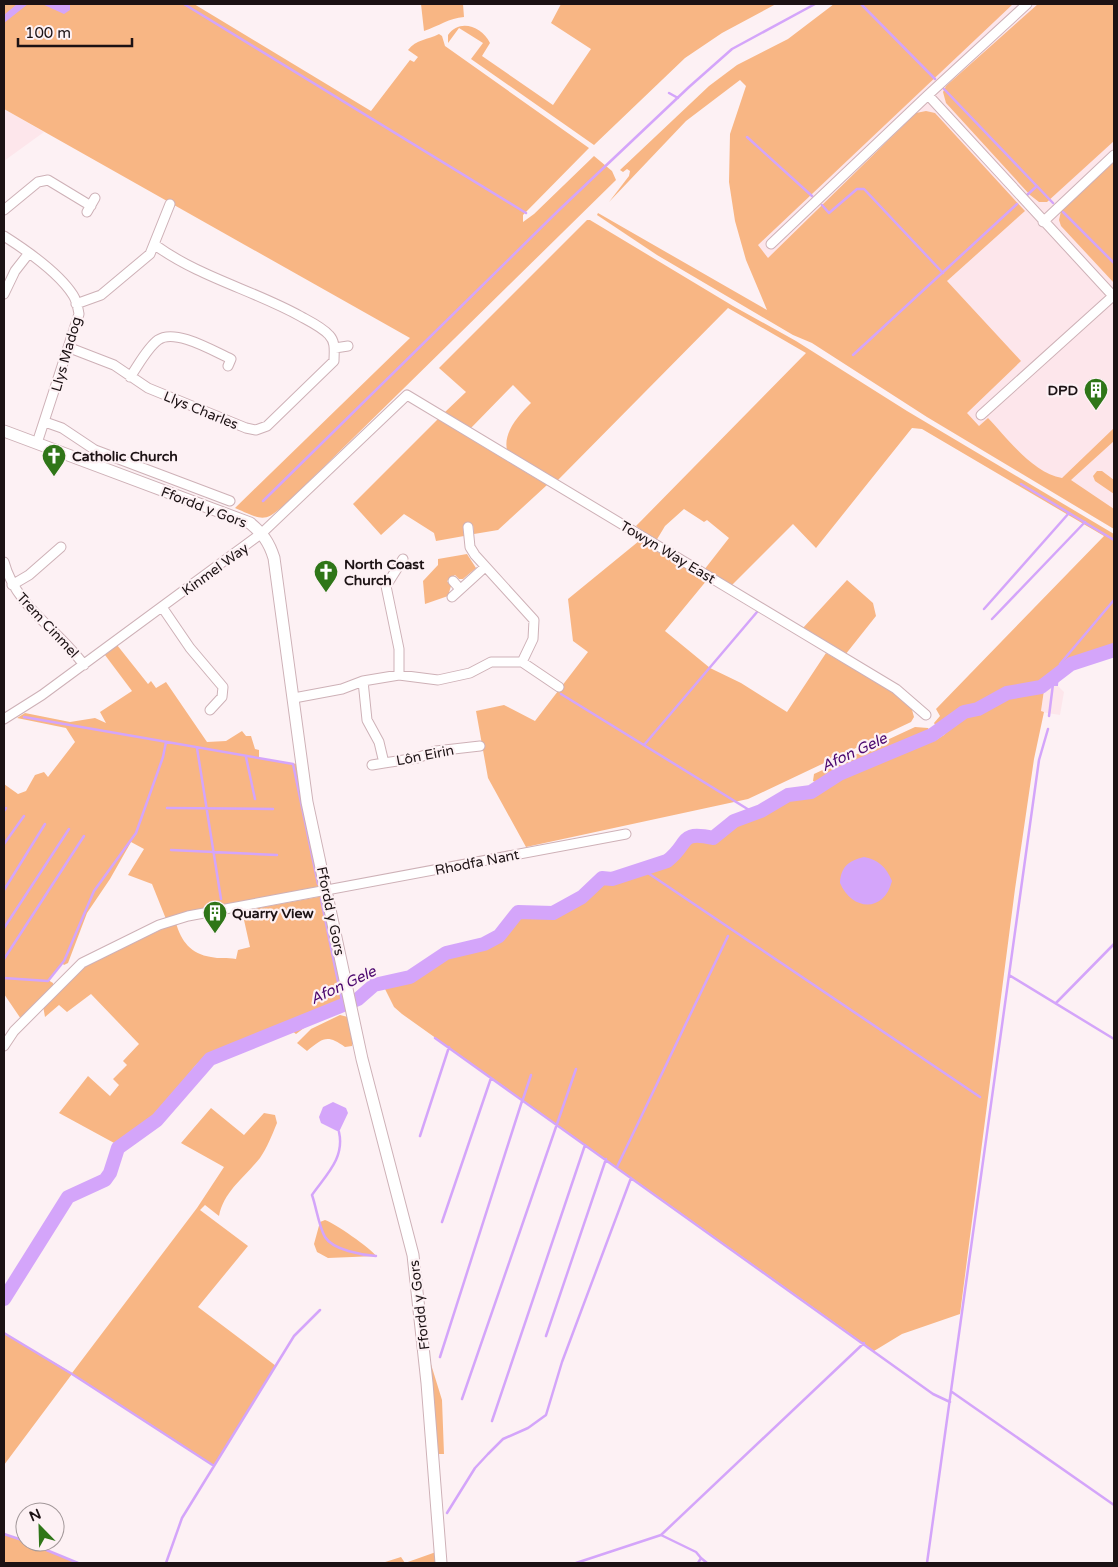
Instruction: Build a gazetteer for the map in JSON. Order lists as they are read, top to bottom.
{
  "streets": {
    "street": [
      "Llys Madog",
      "Llys Charles",
      "Ffordd y Gors",
      "Towyn Way East",
      "Kinmel Way",
      "Trem Cinmel",
      "Lôn Eirin",
      "Rhodfa Nant"
    ]
  },
  "crossings": [
    ["Llys Madog", "Llys Charles"],
    ["Llys Madog", "Ffordd y Gors"],
    ["Ffordd y Gors", "Kinmel Way"],
    ["Ffordd y Gors", "Rhodfa Nant"],
    ["Towyn Way East", "Kinmel Way"],
    ["Kinmel Way", "Trem Cinmel"]
  ],
  "water": ["Afon Gele"],
  "places": {
    "building": ["DPD", "Quarry View"],
    "church": ["Catholic Church", "North Coast Church"]
  },
  "scale_bar": "100 m",
  "north": "top left"
}
